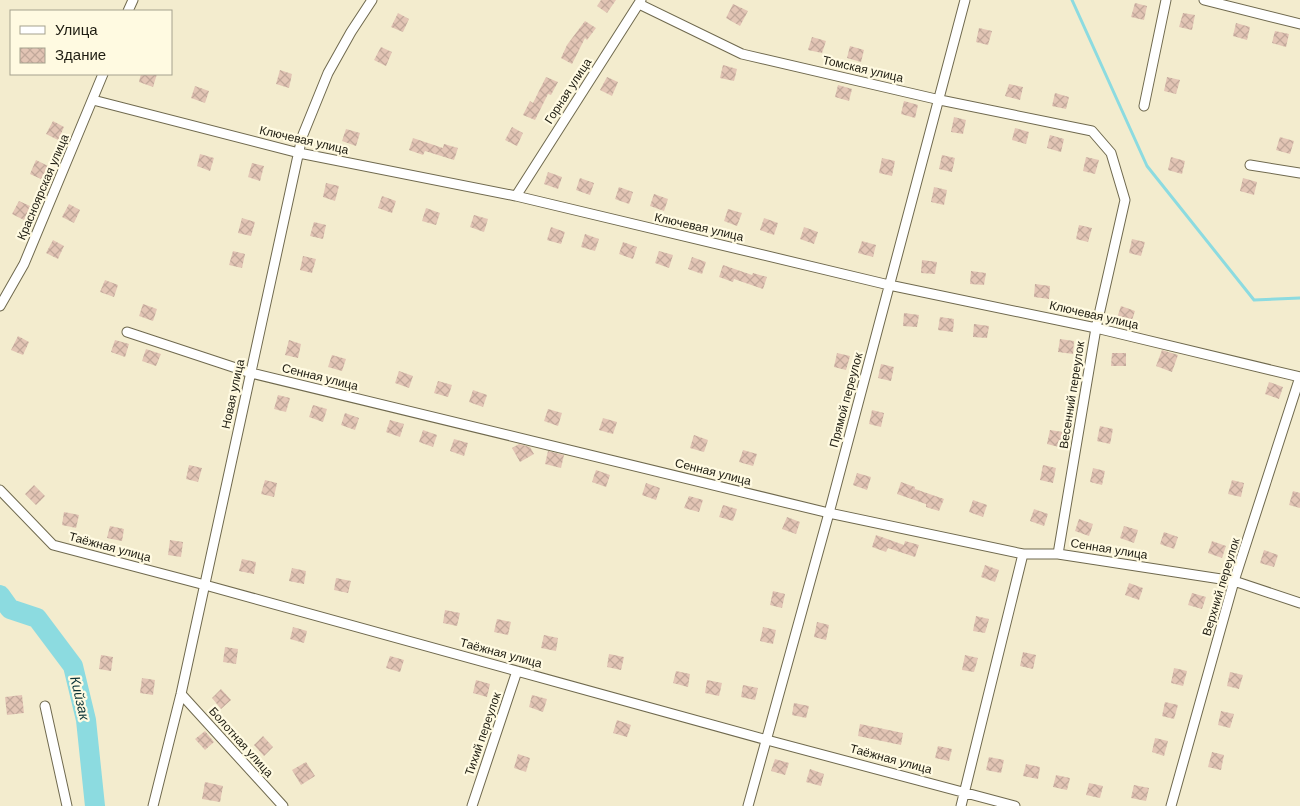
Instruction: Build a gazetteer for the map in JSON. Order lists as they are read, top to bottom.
{
  "streets": {
    "street": [
      "Томская улица",
      "Горная улица",
      "Ключевая улица",
      "Красноярская улица",
      "Сенная улица",
      "Новая улица",
      "Весенний переулок",
      "Прямой переулок",
      "Таёжная улица",
      "Верхний переулок",
      "Тихий переулок",
      "Болотная улица"
    ]
  },
  "crossings": [
    ["Томская улица", "Горная улица"],
    ["Томская улица", "Весенний переулок"],
    ["Томская улица", "Прямой переулок"],
    ["Горная улица", "Ключевая улица"],
    ["Ключевая улица", "Красноярская улица"],
    ["Ключевая улица", "Новая улица"],
    ["Ключевая улица", "Весенний переулок"],
    ["Ключевая улица", "Прямой переулок"],
    ["Ключевая улица", "Верхний переулок"],
    ["Сенная улица", "Новая улица"],
    ["Сенная улица", "Весенний переулок"],
    ["Сенная улица", "Прямой переулок"],
    ["Сенная улица", "Верхний переулок"],
    ["Новая улица", "Таёжная улица"],
    ["Новая улица", "Болотная улица"],
    ["Прямой переулок", "Таёжная улица"],
    ["Таёжная улица", "Тихий переулок"]
  ],
  "water": ["Кийзак"],
  "legend": ["Улица", "Здание"]
}
